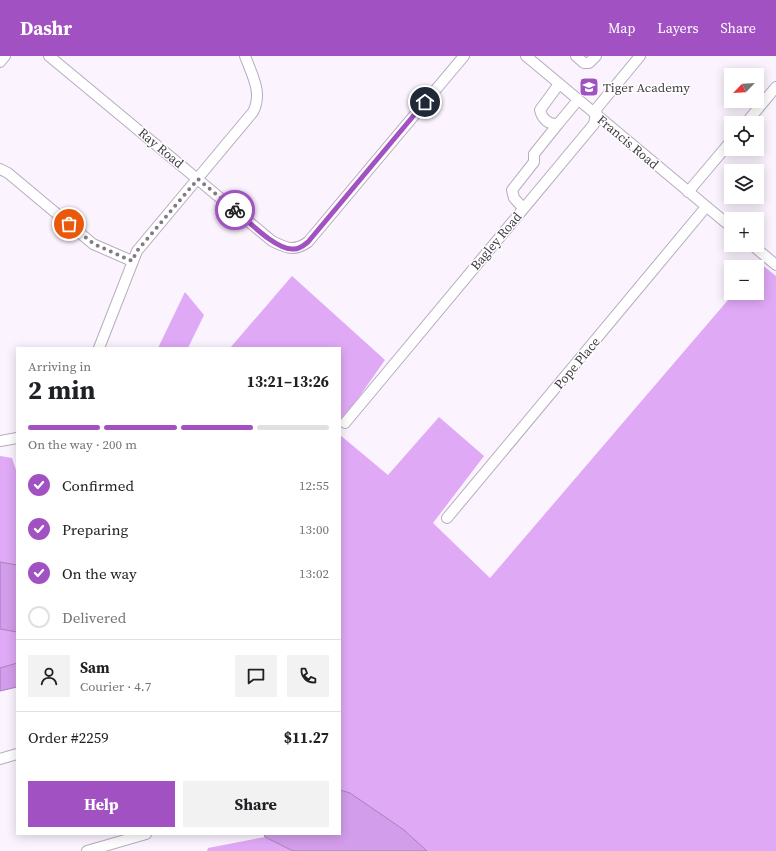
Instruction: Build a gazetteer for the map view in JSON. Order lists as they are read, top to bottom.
{
  "streets": {
    "street": [
      "Francis Road",
      "Ray Road",
      "Bagley Road",
      "Pope Place"
    ]
  },
  "crossings": [
    ["Francis Road", "Bagley Road"],
    ["Francis Road", "Pope Place"]
  ],
  "places": {
    "school or university": ["Tiger Academy"]
  },
  "north": "bottom left",
  "page": {
    "header": "Dashr",
    "nav": ["Map", "Layers", "Share"],
    "map_buttons": ["+", "−"],
    "heading": ["2 min", "Arriving in", "13:21–13:26"],
    "panel": [
      "Sam",
      "Courier · 4.7",
      "Order #2259",
      "$11.27"
    ],
    "bar": "On the way · 200 m",
    "list": [
      ["Confirmed", "12:55"],
      ["Preparing", "13:00"],
      ["On the way", "13:02"],
      "Delivered"
    ],
    "buttons": ["Help", "Share"]
  }
}
